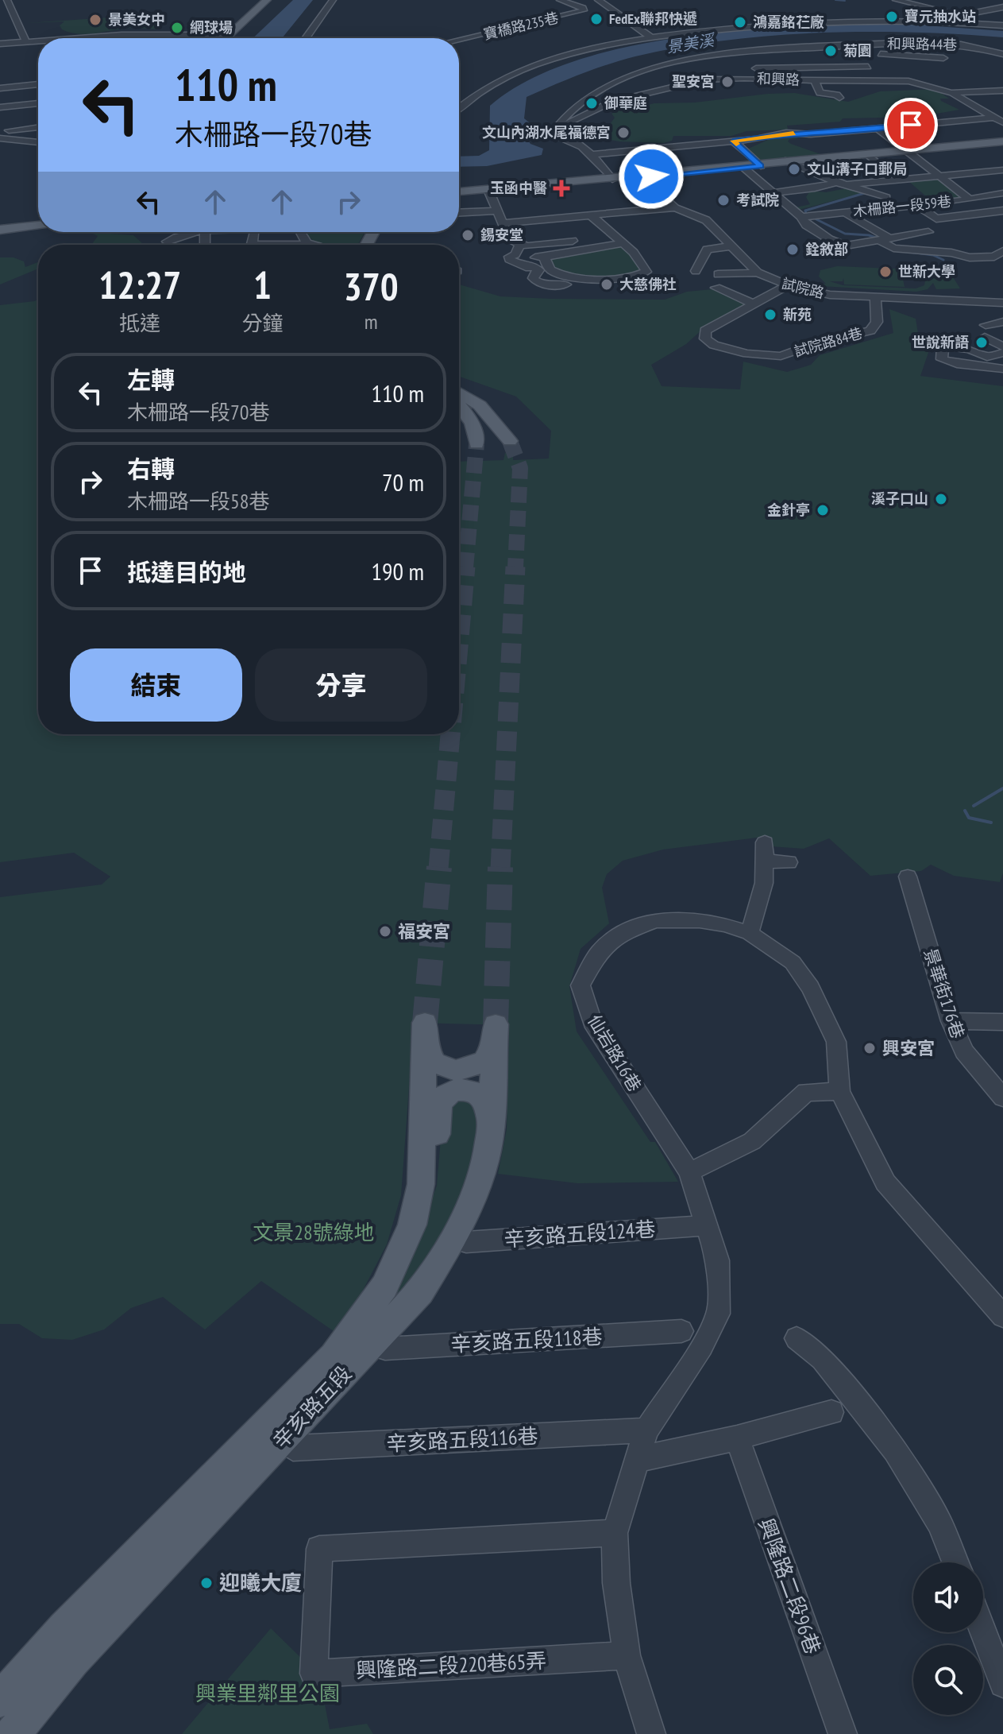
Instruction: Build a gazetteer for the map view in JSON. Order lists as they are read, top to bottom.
{
  "streets": {
    "main road": ["辛亥路五段"],
    "street": [
      "寶橋路235巷",
      "和興路44巷",
      "和興路",
      "木柵路一段59巷",
      "試院路",
      "試院路84巷",
      "景華街176巷",
      "仙岩路16巷",
      "辛亥路五段124巷",
      "辛亥路五段118巷",
      "辛亥路五段116巷",
      "興隆路二段96巷",
      "興隆路二段220巷65弄"
    ]
  },
  "crossings": [
    ["和興路44巷", "和興路"],
    ["試院路", "試院路84巷"],
    ["辛亥路五段124巷", "辛亥路五段"],
    ["辛亥路五段118巷", "辛亥路五段"],
    ["辛亥路五段", "辛亥路五段116巷"]
  ],
  "water": ["景美溪"],
  "parks": ["文景28號綠地", "興業里鄰里公園"],
  "places": {
    "other": [
      "寶元抽水站",
      "FedEx聯邦快遞",
      "景美女中",
      "鴻嘉銘芢廠",
      "網球場",
      "菊園",
      "聖安宮",
      "御華庭",
      "文山內湖水尾福德宮",
      "文山溝子口郵局",
      "考試院",
      "錫安堂",
      "銓敘部",
      "世新大學",
      "大慈佛社",
      "新苑",
      "世說新語",
      "溪子口山",
      "金針亭",
      "福安宮",
      "興安宮",
      "迎曦大廈"
    ],
    "health": ["玉函中醫"]
  },
  "page": {
    "turn": ["110 m", "木柵路一段70巷"],
    "eta": [
      "12:27",
      "抵達",
      "1",
      "分鐘",
      "370",
      "m"
    ],
    "list": [
      {
        "name": "左轉",
        "note": "木柵路一段70巷",
        "value": "110 m"
      },
      {
        "name": "右轉",
        "note": "木柵路一段58巷",
        "value": "70 m"
      },
      {
        "name": "抵達目的地",
        "value": "190 m"
      }
    ],
    "buttons": ["結束", "分享"]
  }
}
